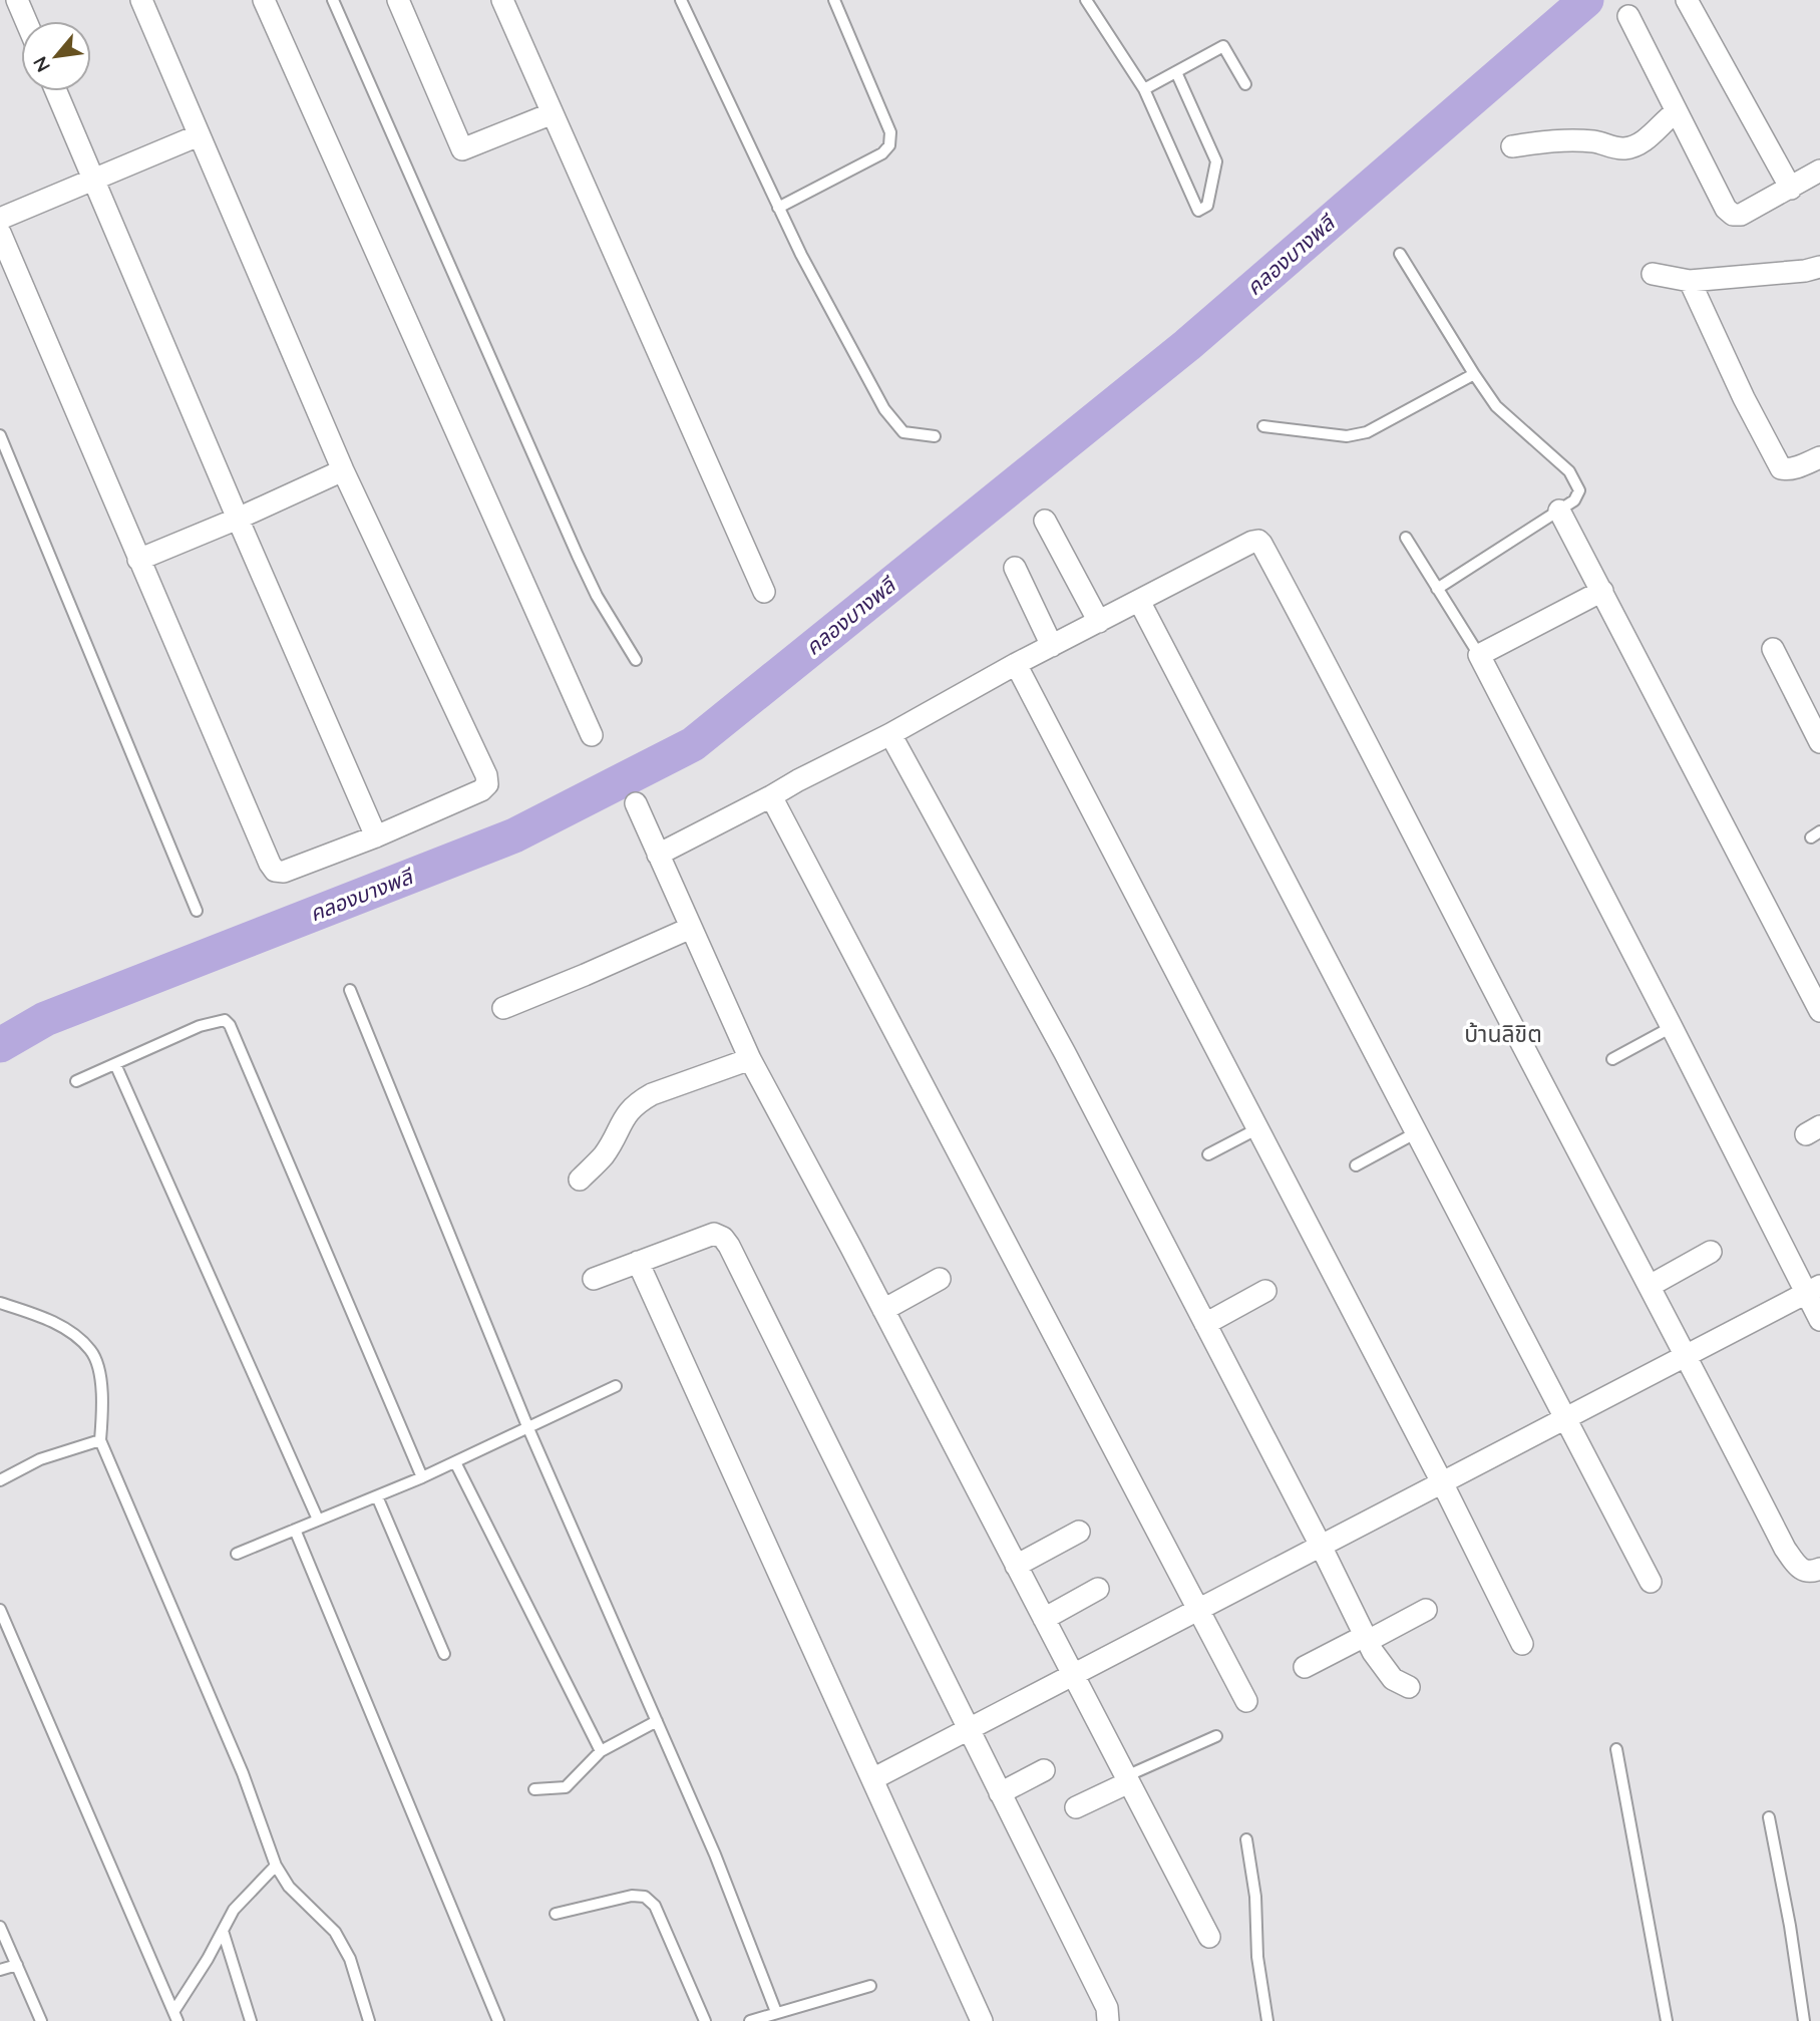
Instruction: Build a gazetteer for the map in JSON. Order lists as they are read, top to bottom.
{
  "districts": ["บ้านลิขิต"],
  "water": ["คลองบางพลี"],
  "north": "bottom left"
}
